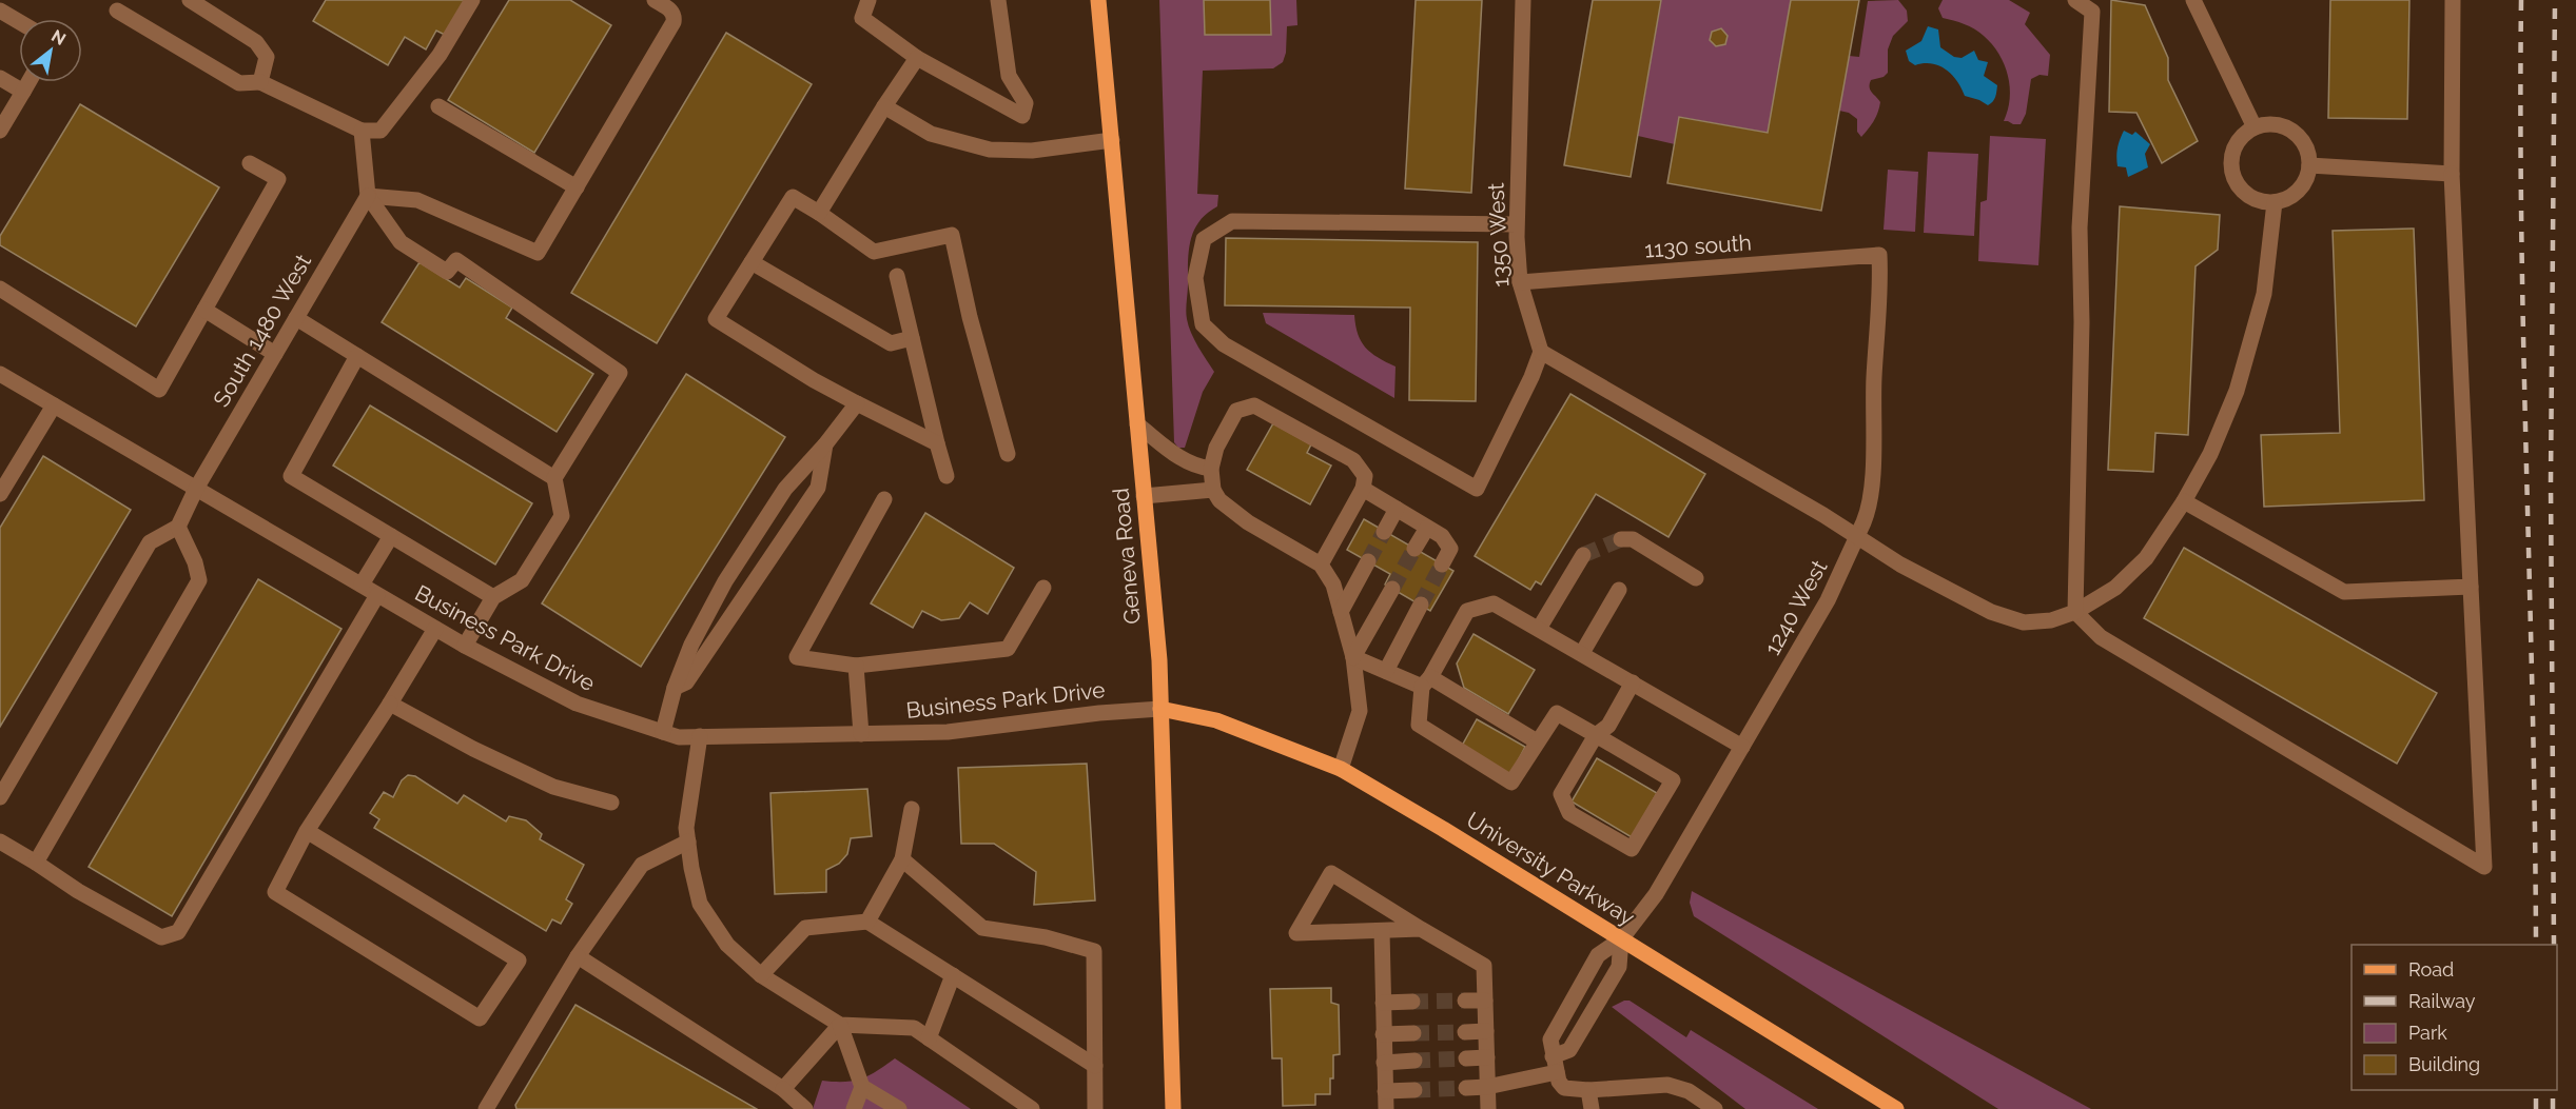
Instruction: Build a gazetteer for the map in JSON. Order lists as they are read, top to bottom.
{
  "streets": {
    "main road": ["Geneva Road", "University Parkway"],
    "street": [
      "1350 West",
      "1130 south",
      "South 1480 West",
      "1240 West",
      "Business Park Drive"
    ]
  },
  "crossings": [
    ["1350 West", "1130 south"],
    ["1130 south", "1240 West"],
    ["South 1480 West", "Business Park Drive"],
    ["Geneva Road", "Business Park Drive"],
    ["Geneva Road", "University Parkway"],
    ["1240 West", "University Parkway"],
    ["Business Park Drive", "University Parkway"]
  ],
  "legend": [
    "Road",
    "Railway",
    "Park",
    "Building"
  ],
  "north": "top right"
}
